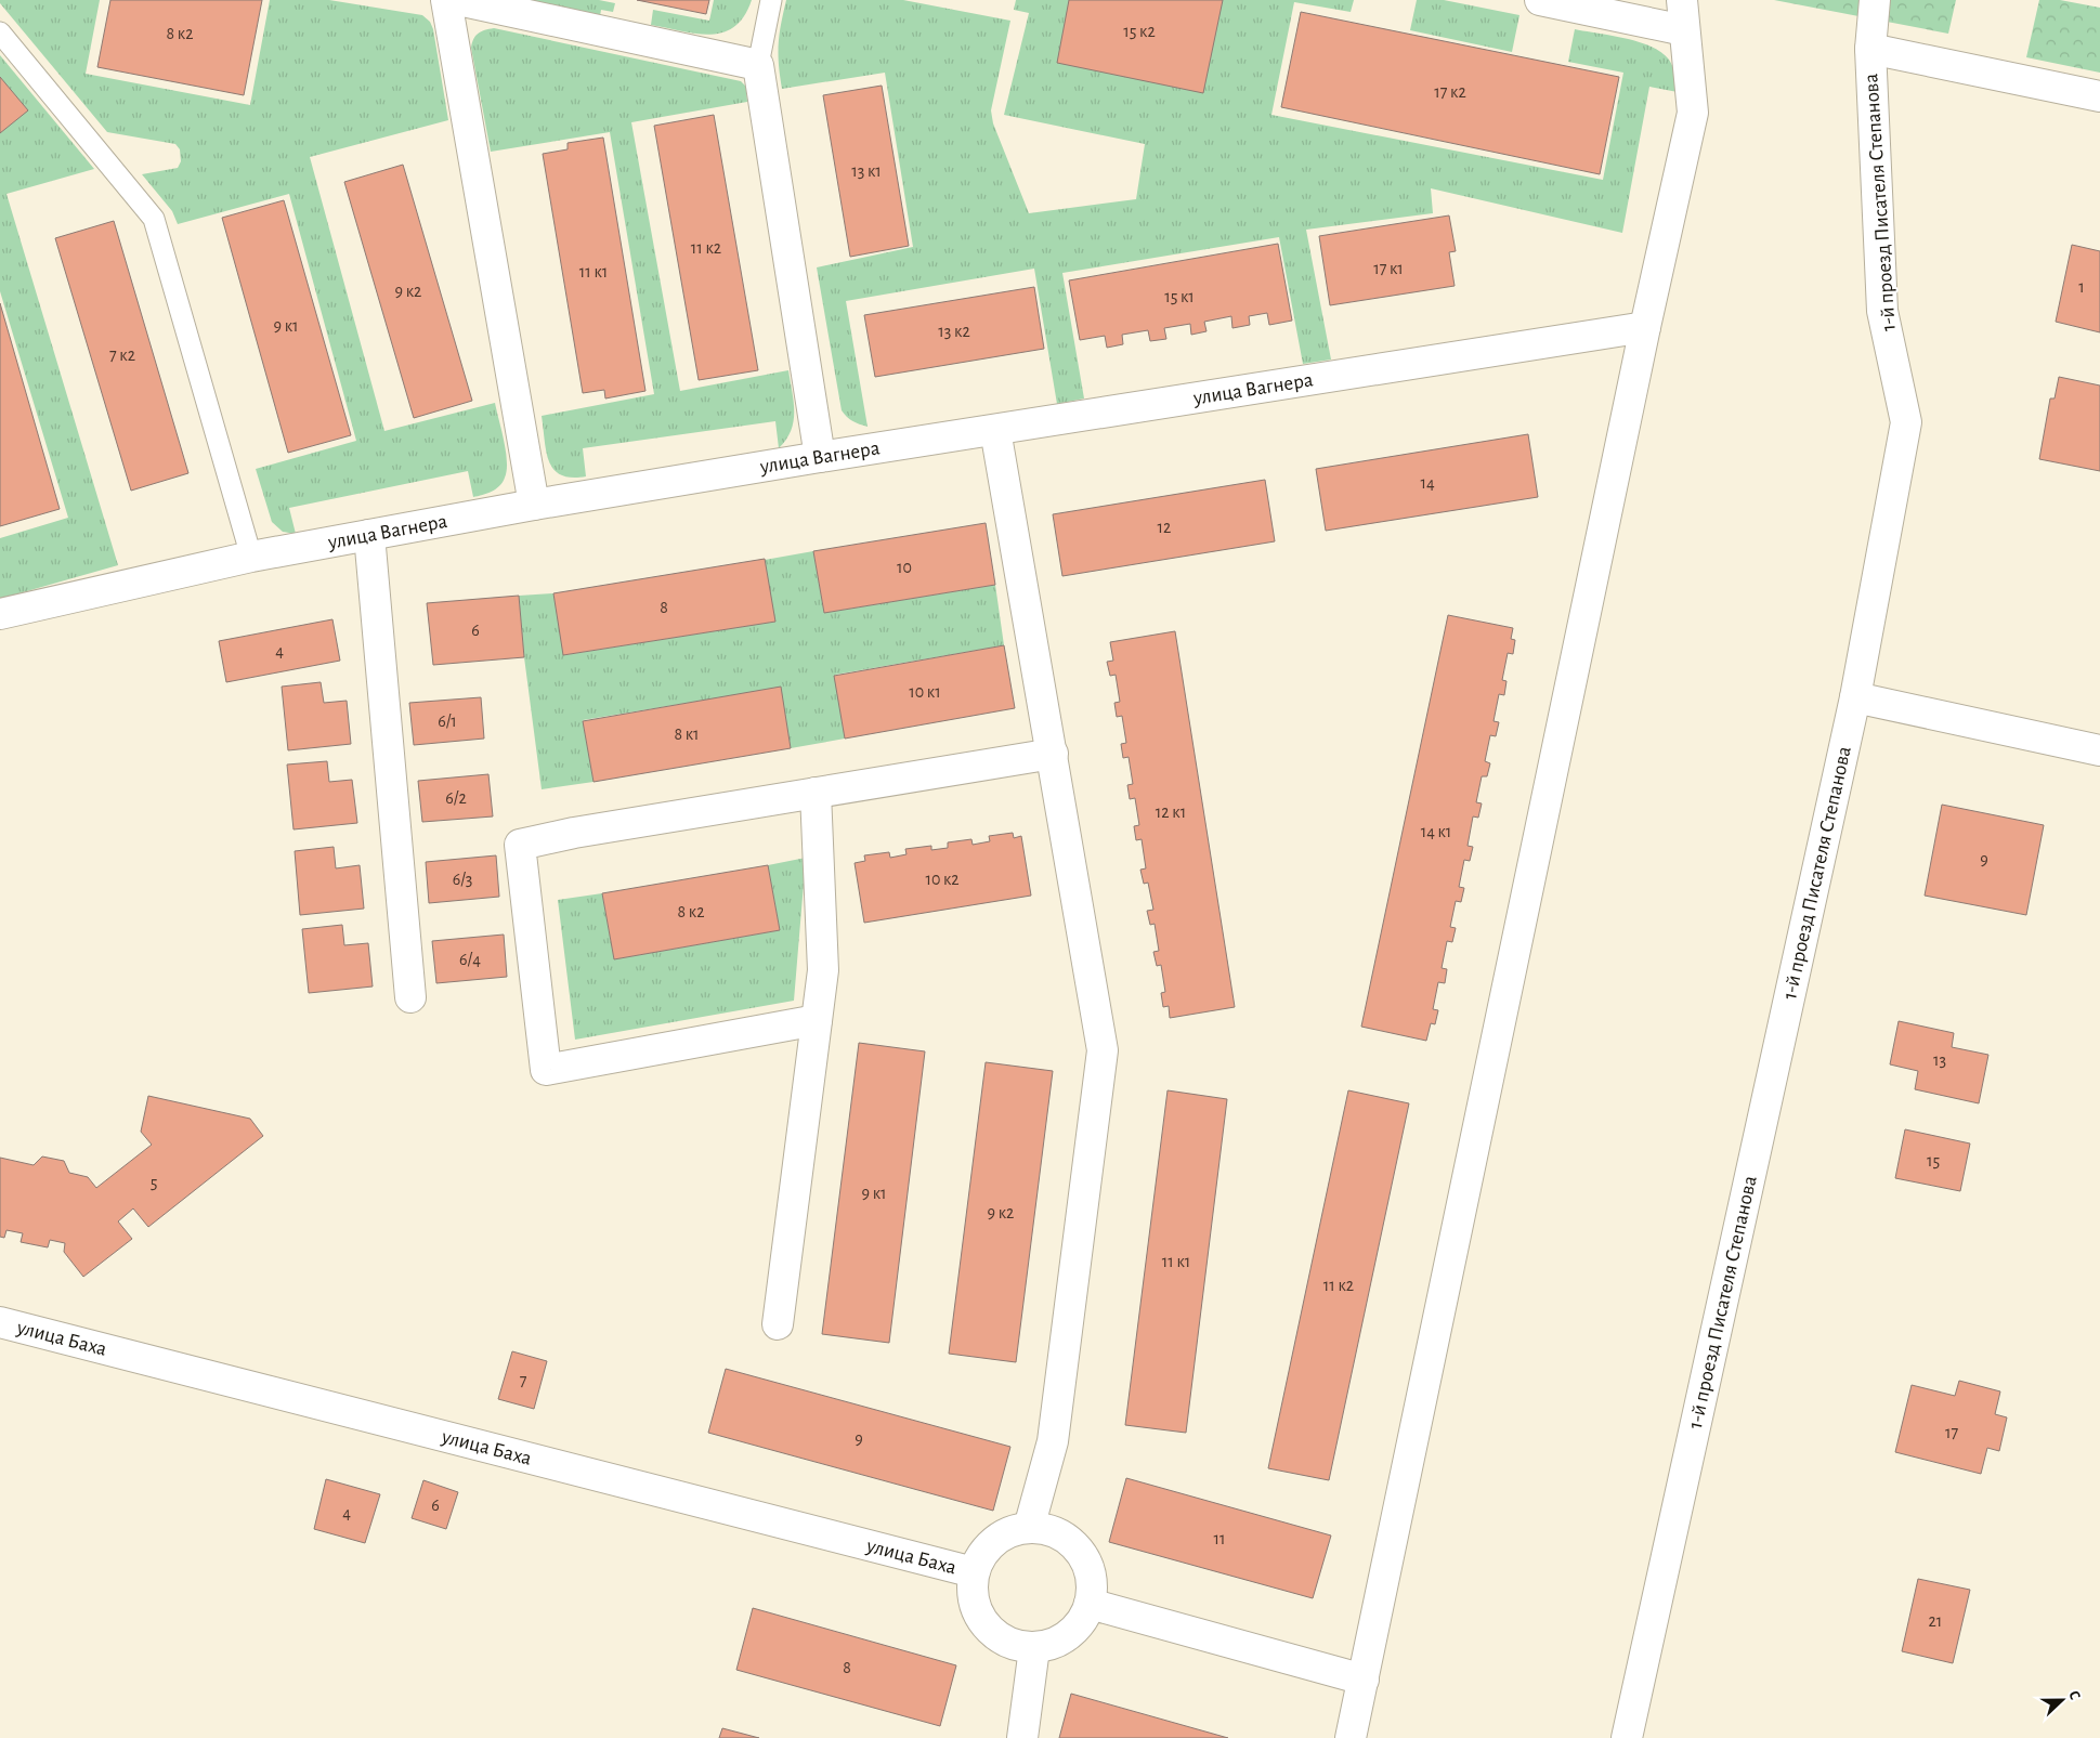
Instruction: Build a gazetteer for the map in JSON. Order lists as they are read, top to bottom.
{
  "streets": {
    "street": ["1-й проезд Писателя Степанова", "улица Вагнера", "улица Баха"]
  },
  "house_numbers": [
    "15 к2",
    "8 к2",
    "17 к2",
    "13 к1",
    "11 к2",
    "17 к1",
    "11 к1",
    "1",
    "9 к2",
    "15 к1",
    "9 к1",
    "13 к2",
    "7 к2",
    "14",
    "12",
    "10",
    "8",
    "6",
    "4",
    "10 к1",
    "6/1",
    "8 к1",
    "6/2",
    "12 к1",
    "14 к1",
    "9",
    "6/3",
    "10 к2",
    "8 к2",
    "6/4",
    "13",
    "15",
    "5",
    "9 к1",
    "9 к2",
    "11 к1",
    "11 к2",
    "7",
    "17",
    "9",
    "6",
    "4",
    "11",
    "21",
    "8"
  ],
  "north": "right"
}
